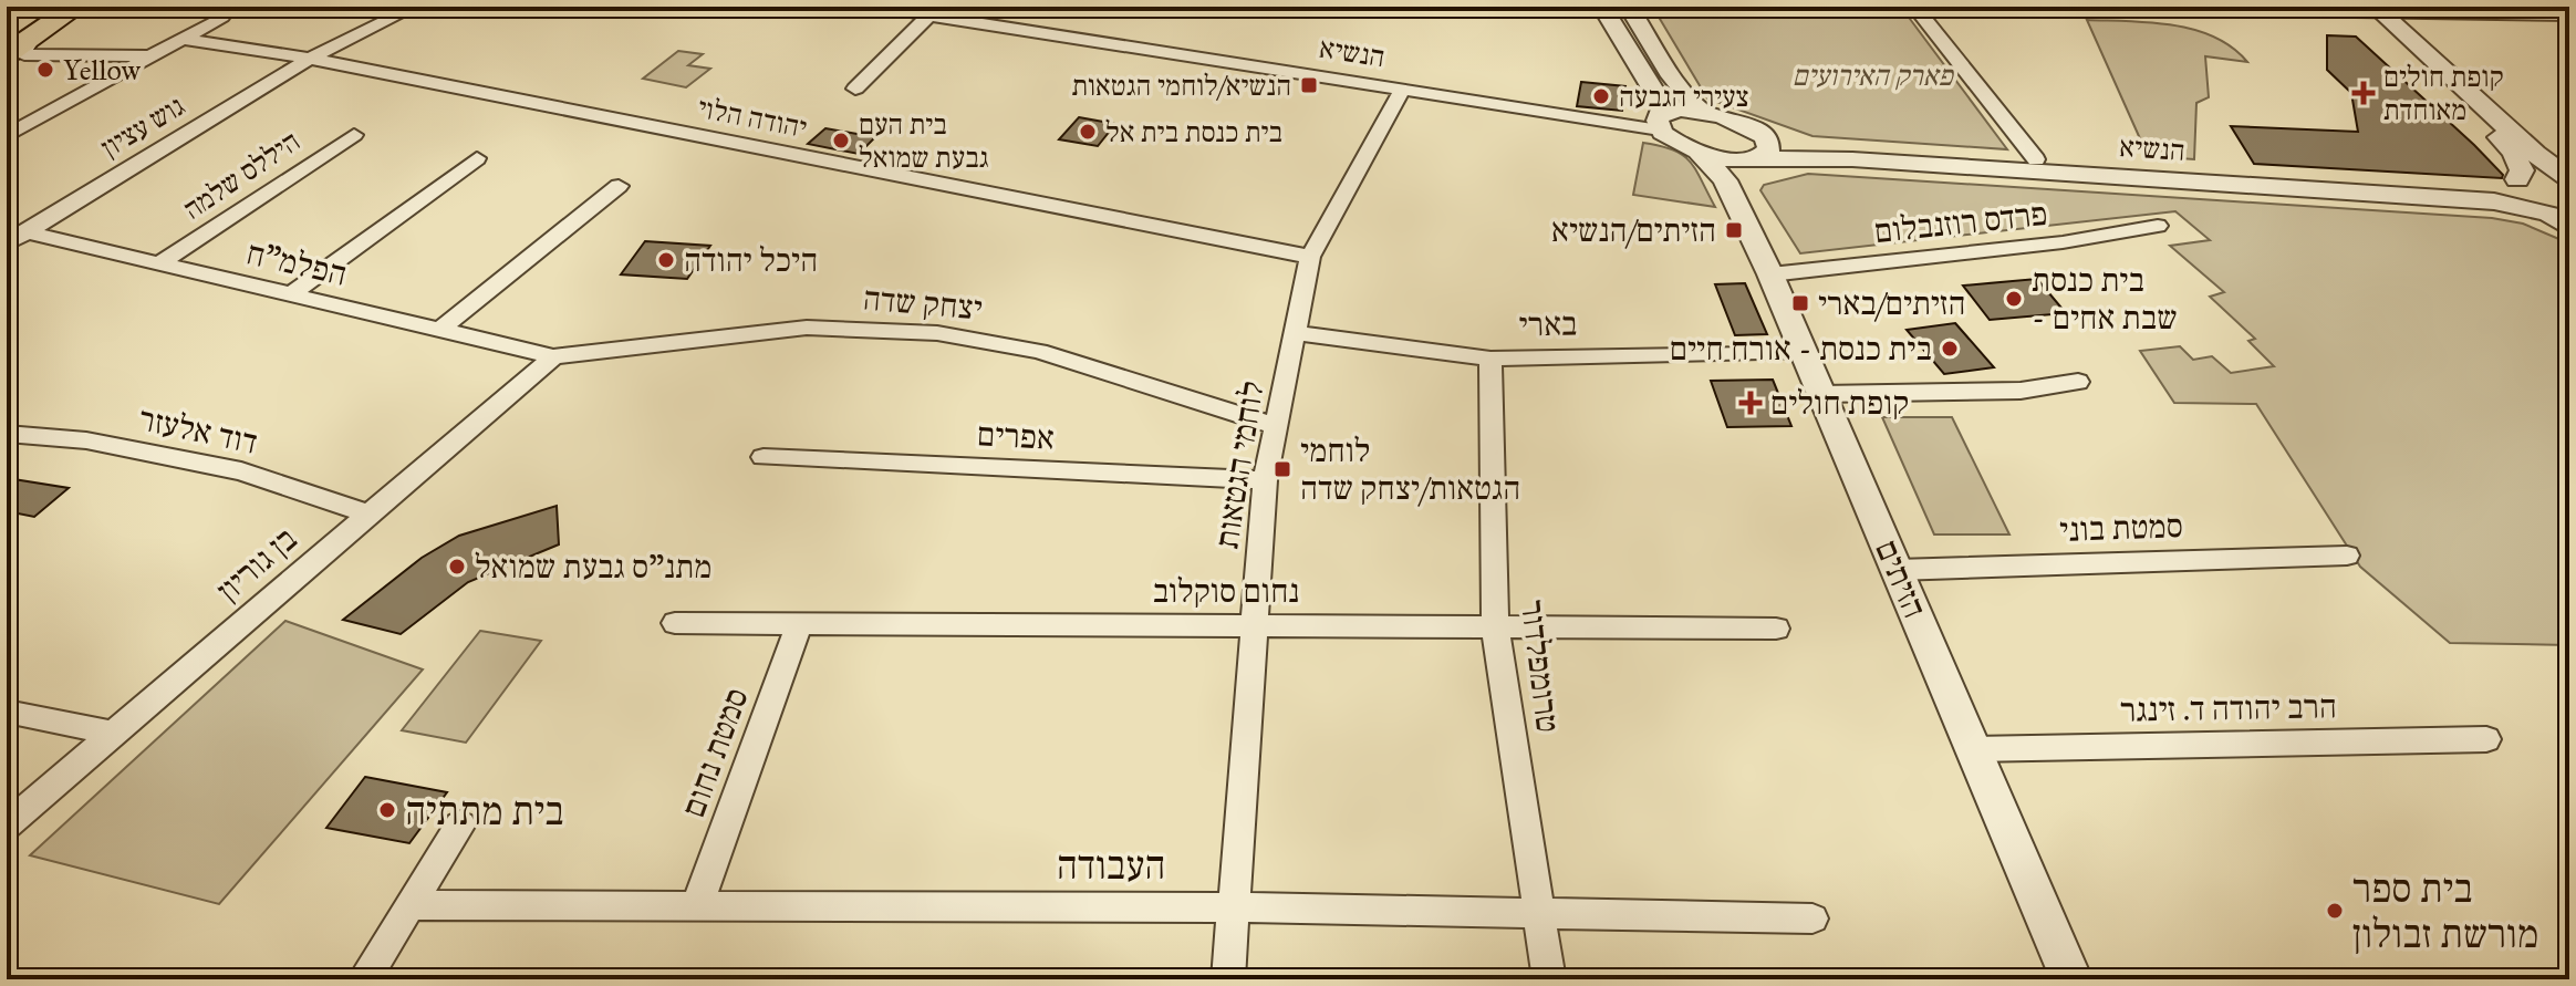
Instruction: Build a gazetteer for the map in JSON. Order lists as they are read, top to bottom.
{
  "streets": {
    "street": [
      "הנשיא",
      "יהודה הלוי",
      "גוש עציון",
      "היללס שלמה",
      "פרדס רוזנבלום",
      "הפלמ\"ח",
      "יצחק שדה",
      "בארי",
      "דוד אלעזר",
      "אפרים",
      "לוחמי הגטאות",
      "סמטת בוני",
      "בן גוריון",
      "הזיתים",
      "נחום סוקלוב",
      "טרומפלדור",
      "הרב יהודה ד. זינגר",
      "סמטת נחום",
      "העבודה"
    ]
  },
  "crossings": [
    ["הנשיא", "לוחמי הגטאות"],
    ["הנשיא", "הזיתים"],
    ["יהודה הלוי", "גוש עציון"],
    ["יהודה הלוי", "לוחמי הגטאות"],
    ["גוש עציון", "הפלמ\"ח"],
    ["היללס שלמה", "הפלמ\"ח"],
    ["פרדס רוזנבלום", "הזיתים"],
    ["הפלמ\"ח", "יצחק שדה"],
    ["הפלמ\"ח", "בן גוריון"],
    ["יצחק שדה", "לוחמי הגטאות"],
    ["יצחק שדה", "בן גוריון"],
    ["בארי", "לוחמי הגטאות"],
    ["בארי", "הזיתים"],
    ["בארי", "טרומפלדור"],
    ["דוד אלעזר", "בן גוריון"],
    ["אפרים", "לוחמי הגטאות"],
    ["לוחמי הגטאות", "נחום סוקלוב"],
    ["לוחמי הגטאות", "העבודה"],
    ["סמטת בוני", "הזיתים"],
    ["הזיתים", "הרב יהודה ד. זינגר"],
    ["נחום סוקלוב", "טרומפלדור"],
    ["נחום סוקלוב", "סמטת נחום"],
    ["טרומפלדור", "העבודה"],
    ["סמטת נחום", "העבודה"]
  ],
  "parks": ["פארק האירועים"],
  "places": {
    "other": [
      "Yellow",
      "צעירי הגבעה",
      "בית כנסת בית אל",
      "בית העם גבעת שמואל",
      "היכל יהודה",
      "בית כנסת - שבת אחים",
      "בית כנסת - אורח חיים",
      "מתנ\"ס גבעת שמואל",
      "בית מתתיה",
      "בית ספר מורשת זבולון"
    ],
    "transit": [
      "הנשיא/לוחמי הגטאות",
      "הזיתים/הנשיא",
      "הזיתים/בארי",
      "לוחמי הגטאות/יצחק שדה"
    ],
    "health": ["קופת חולים מאוחדת", "קופת חולים"]
  }
}
